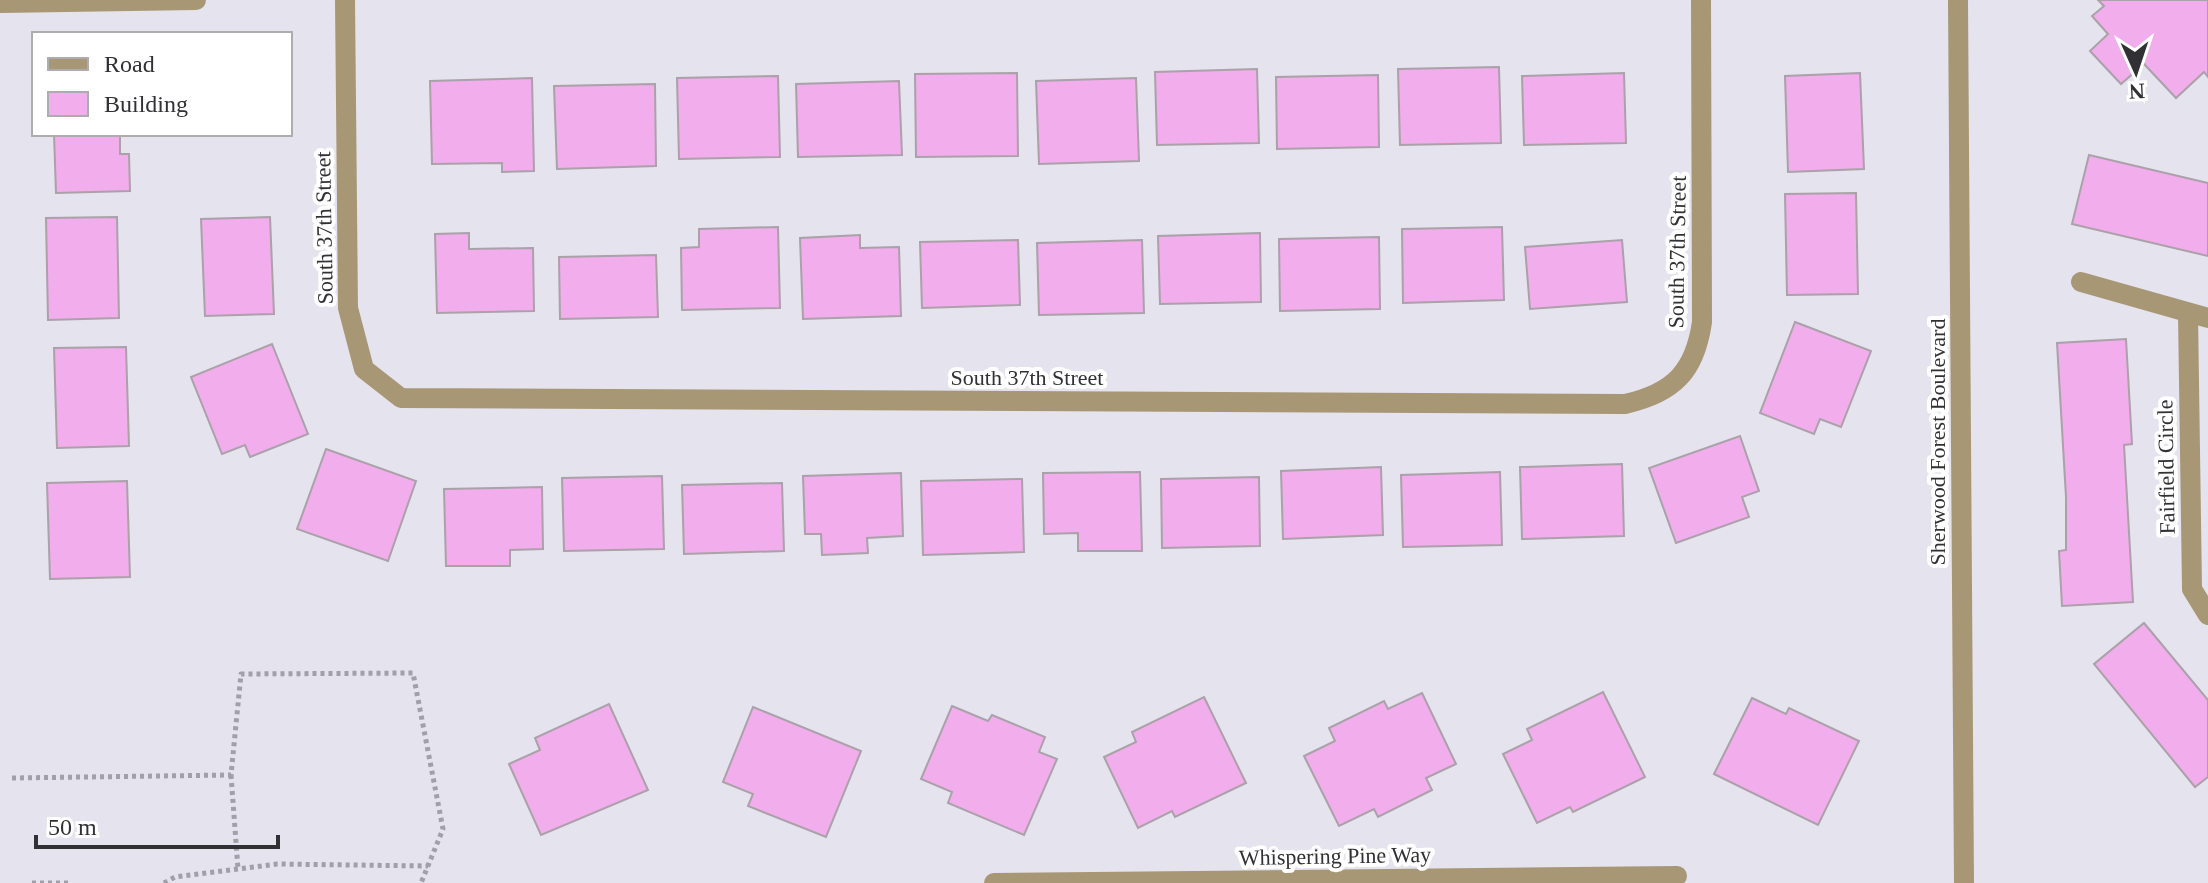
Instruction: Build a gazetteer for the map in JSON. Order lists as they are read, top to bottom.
{
  "streets": {
    "street": [
      "South 37th Street",
      "Sherwood Forest Boulevard",
      "Fairfield Circle",
      "Whispering Pine Way"
    ]
  },
  "legend": ["Road", "Building"],
  "scale_bar": "50 m",
  "north": "bottom"
}
